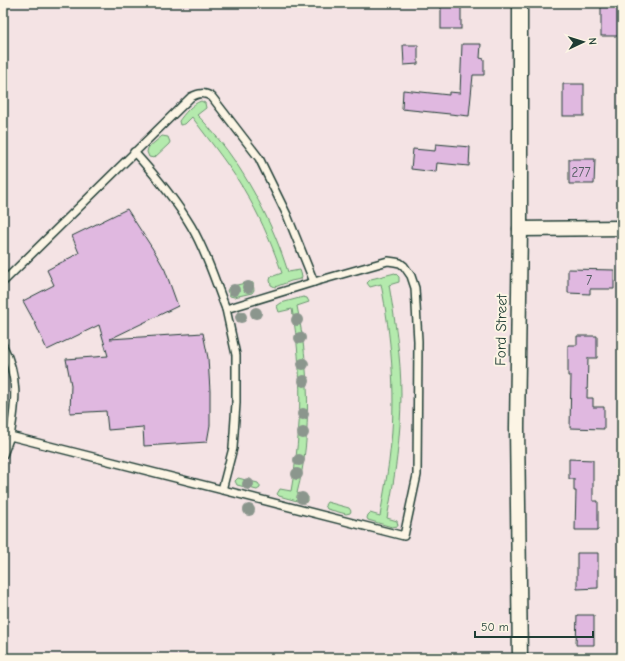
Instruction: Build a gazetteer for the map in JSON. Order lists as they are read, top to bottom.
{
  "streets": {
    "street": ["Ford Street"]
  },
  "house_numbers": ["277", "7"],
  "scale_bar": "50 m",
  "north": "right"
}
